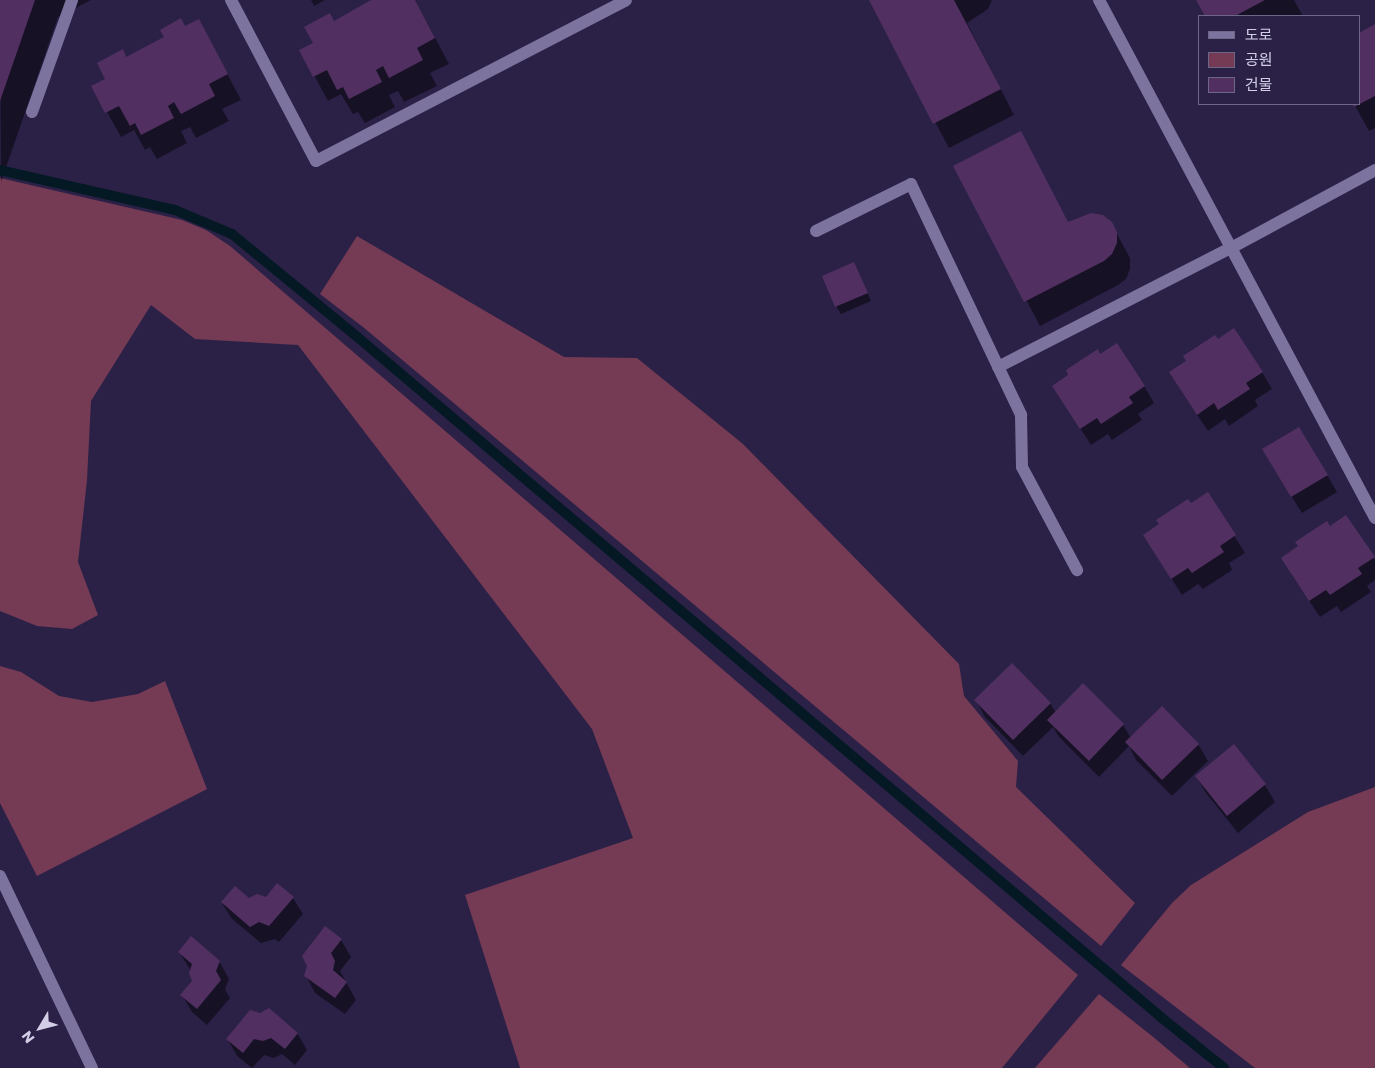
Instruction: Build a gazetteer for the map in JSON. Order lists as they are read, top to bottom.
{
  "legend": ["도로", "공원", "건물"],
  "north": "bottom left"
}
